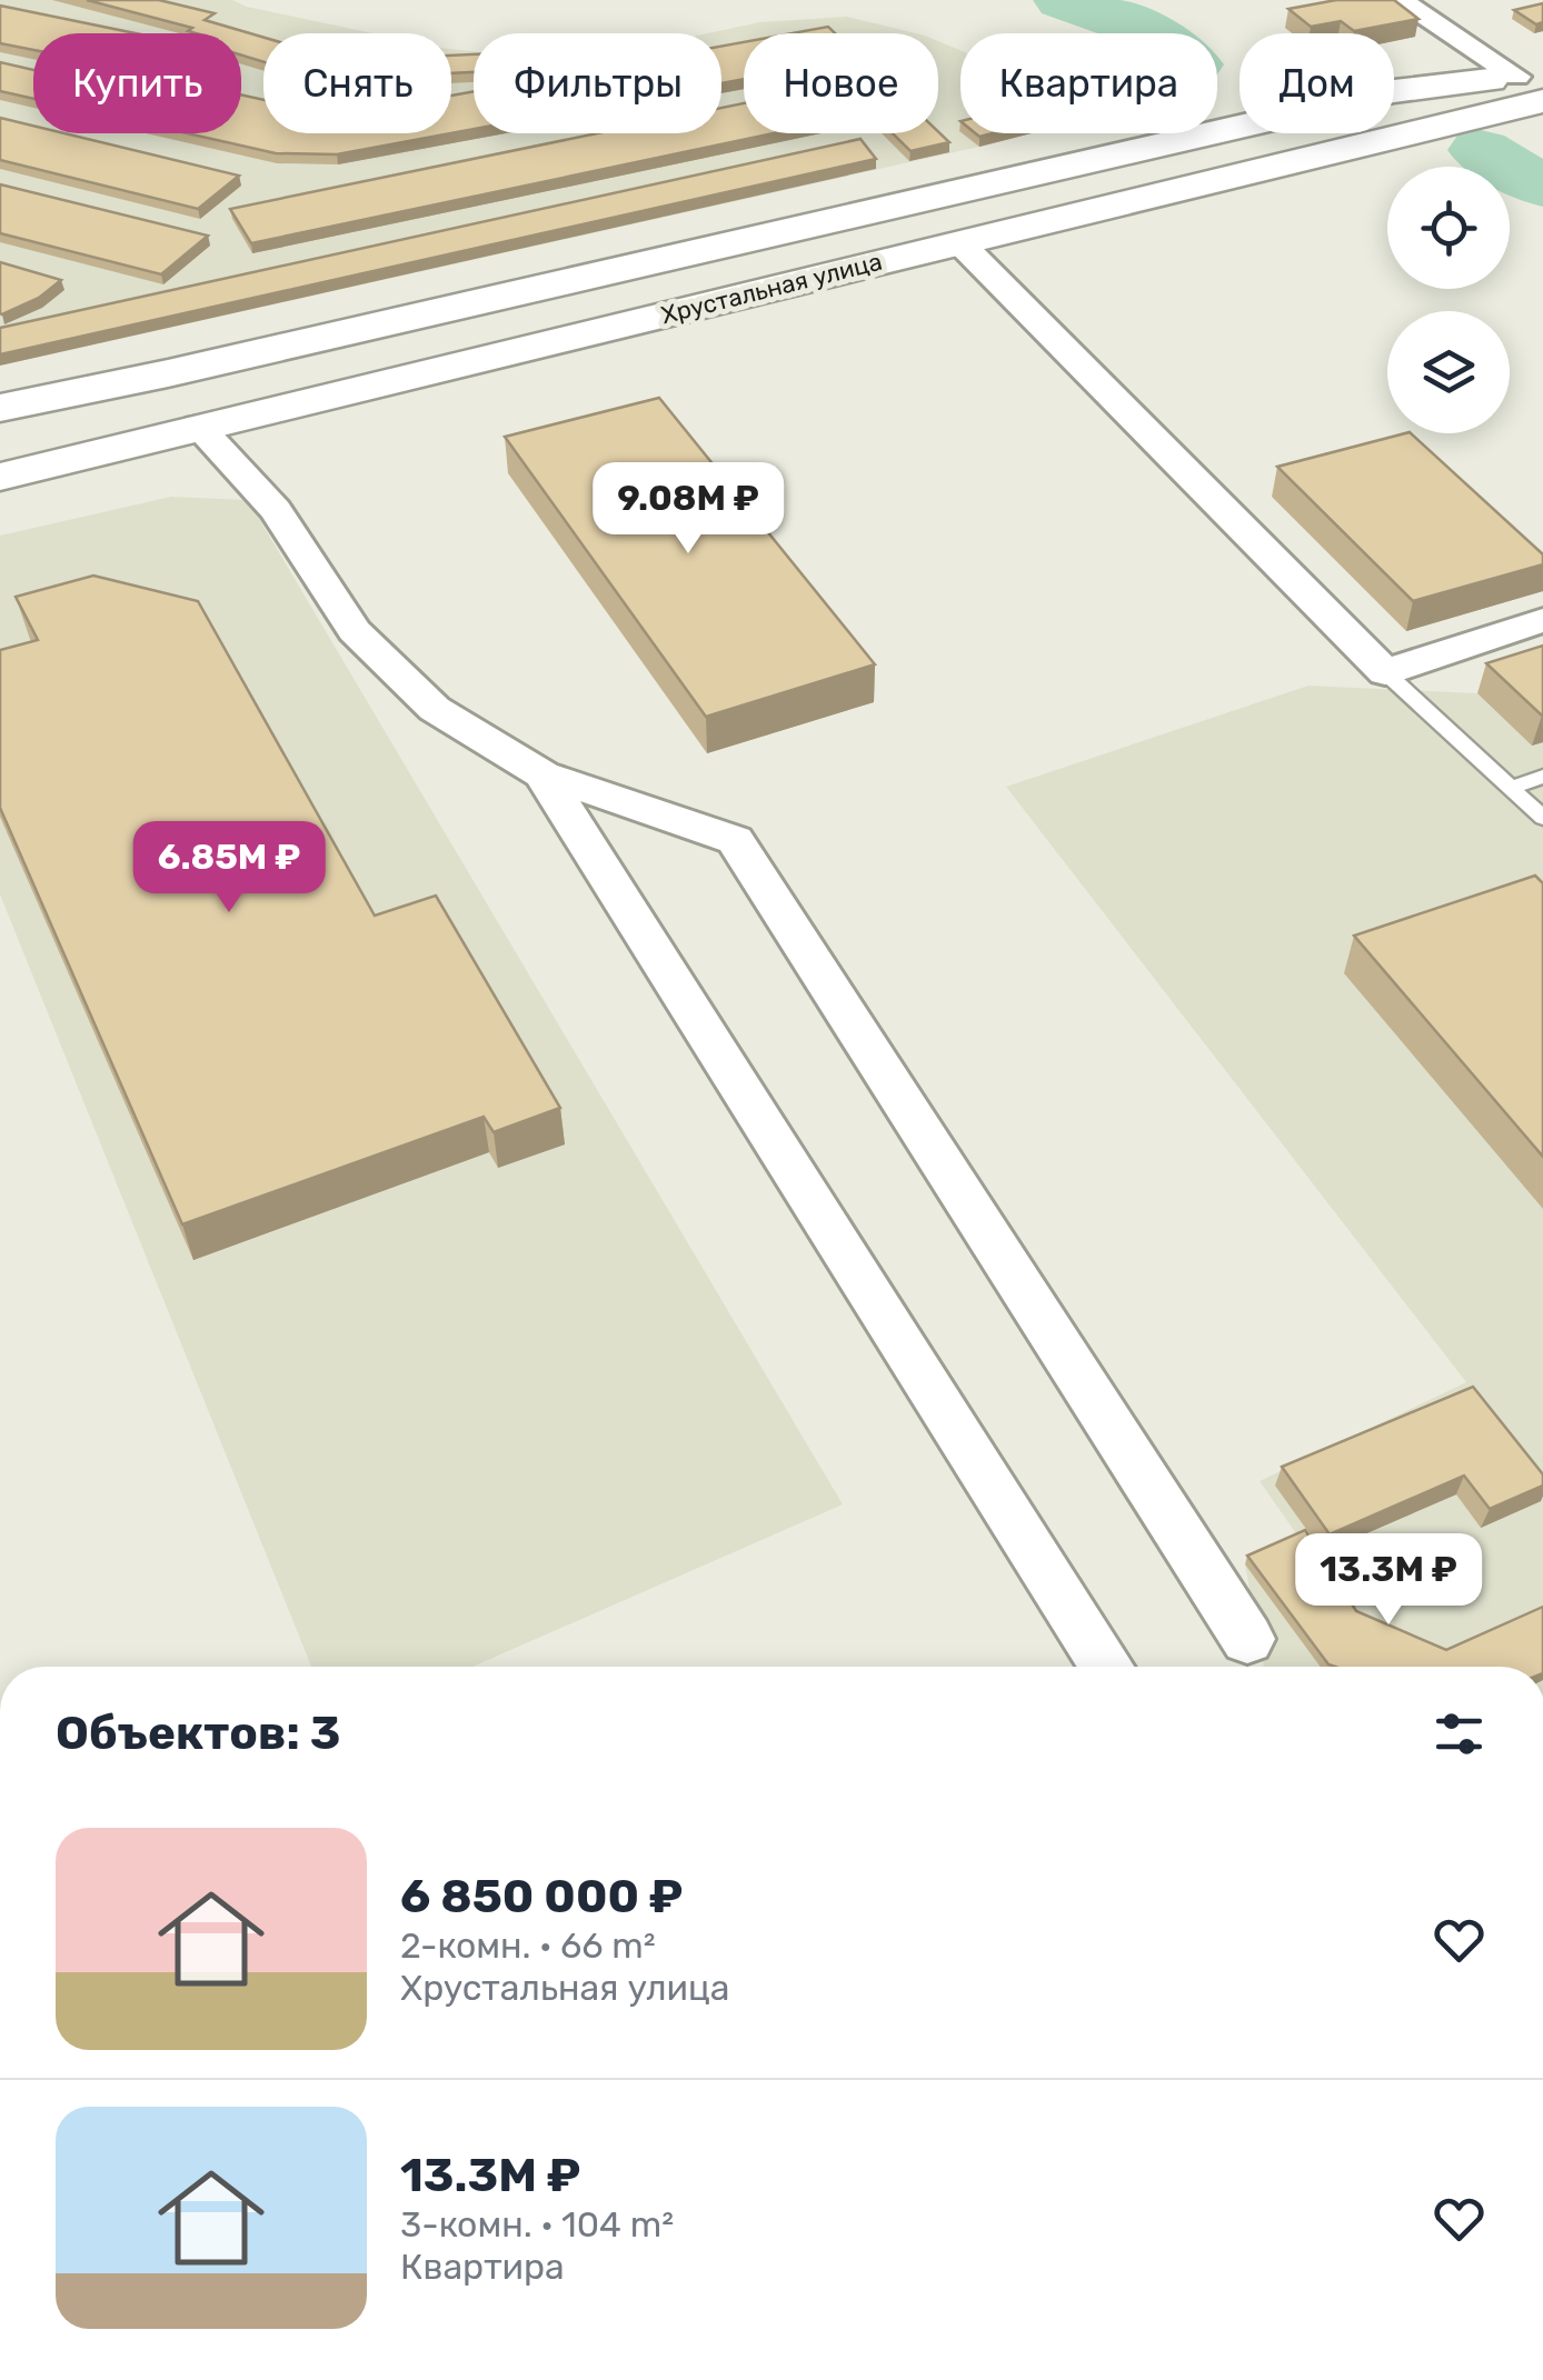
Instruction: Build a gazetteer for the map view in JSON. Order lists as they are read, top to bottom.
{
  "streets": {
    "street": ["Хрустальная улица"]
  },
  "page": {
    "chip": [
      "Купить",
      "Снять",
      "Фильтры",
      "Новое",
      "Квартира",
      "Дом"
    ],
    "price": ["9.08M ₽", "6.85M ₽", "13.3M ₽"],
    "heading": "Объектов: 3",
    "list": [
      {
        "name": "6 850 000 ₽",
        "note": "2-комн. · 66 m² · Хрустальная улица"
      },
      {
        "name": "13.3M ₽",
        "note": "3-комн. · 104 m² · Квартира"
      }
    ]
  }
}
